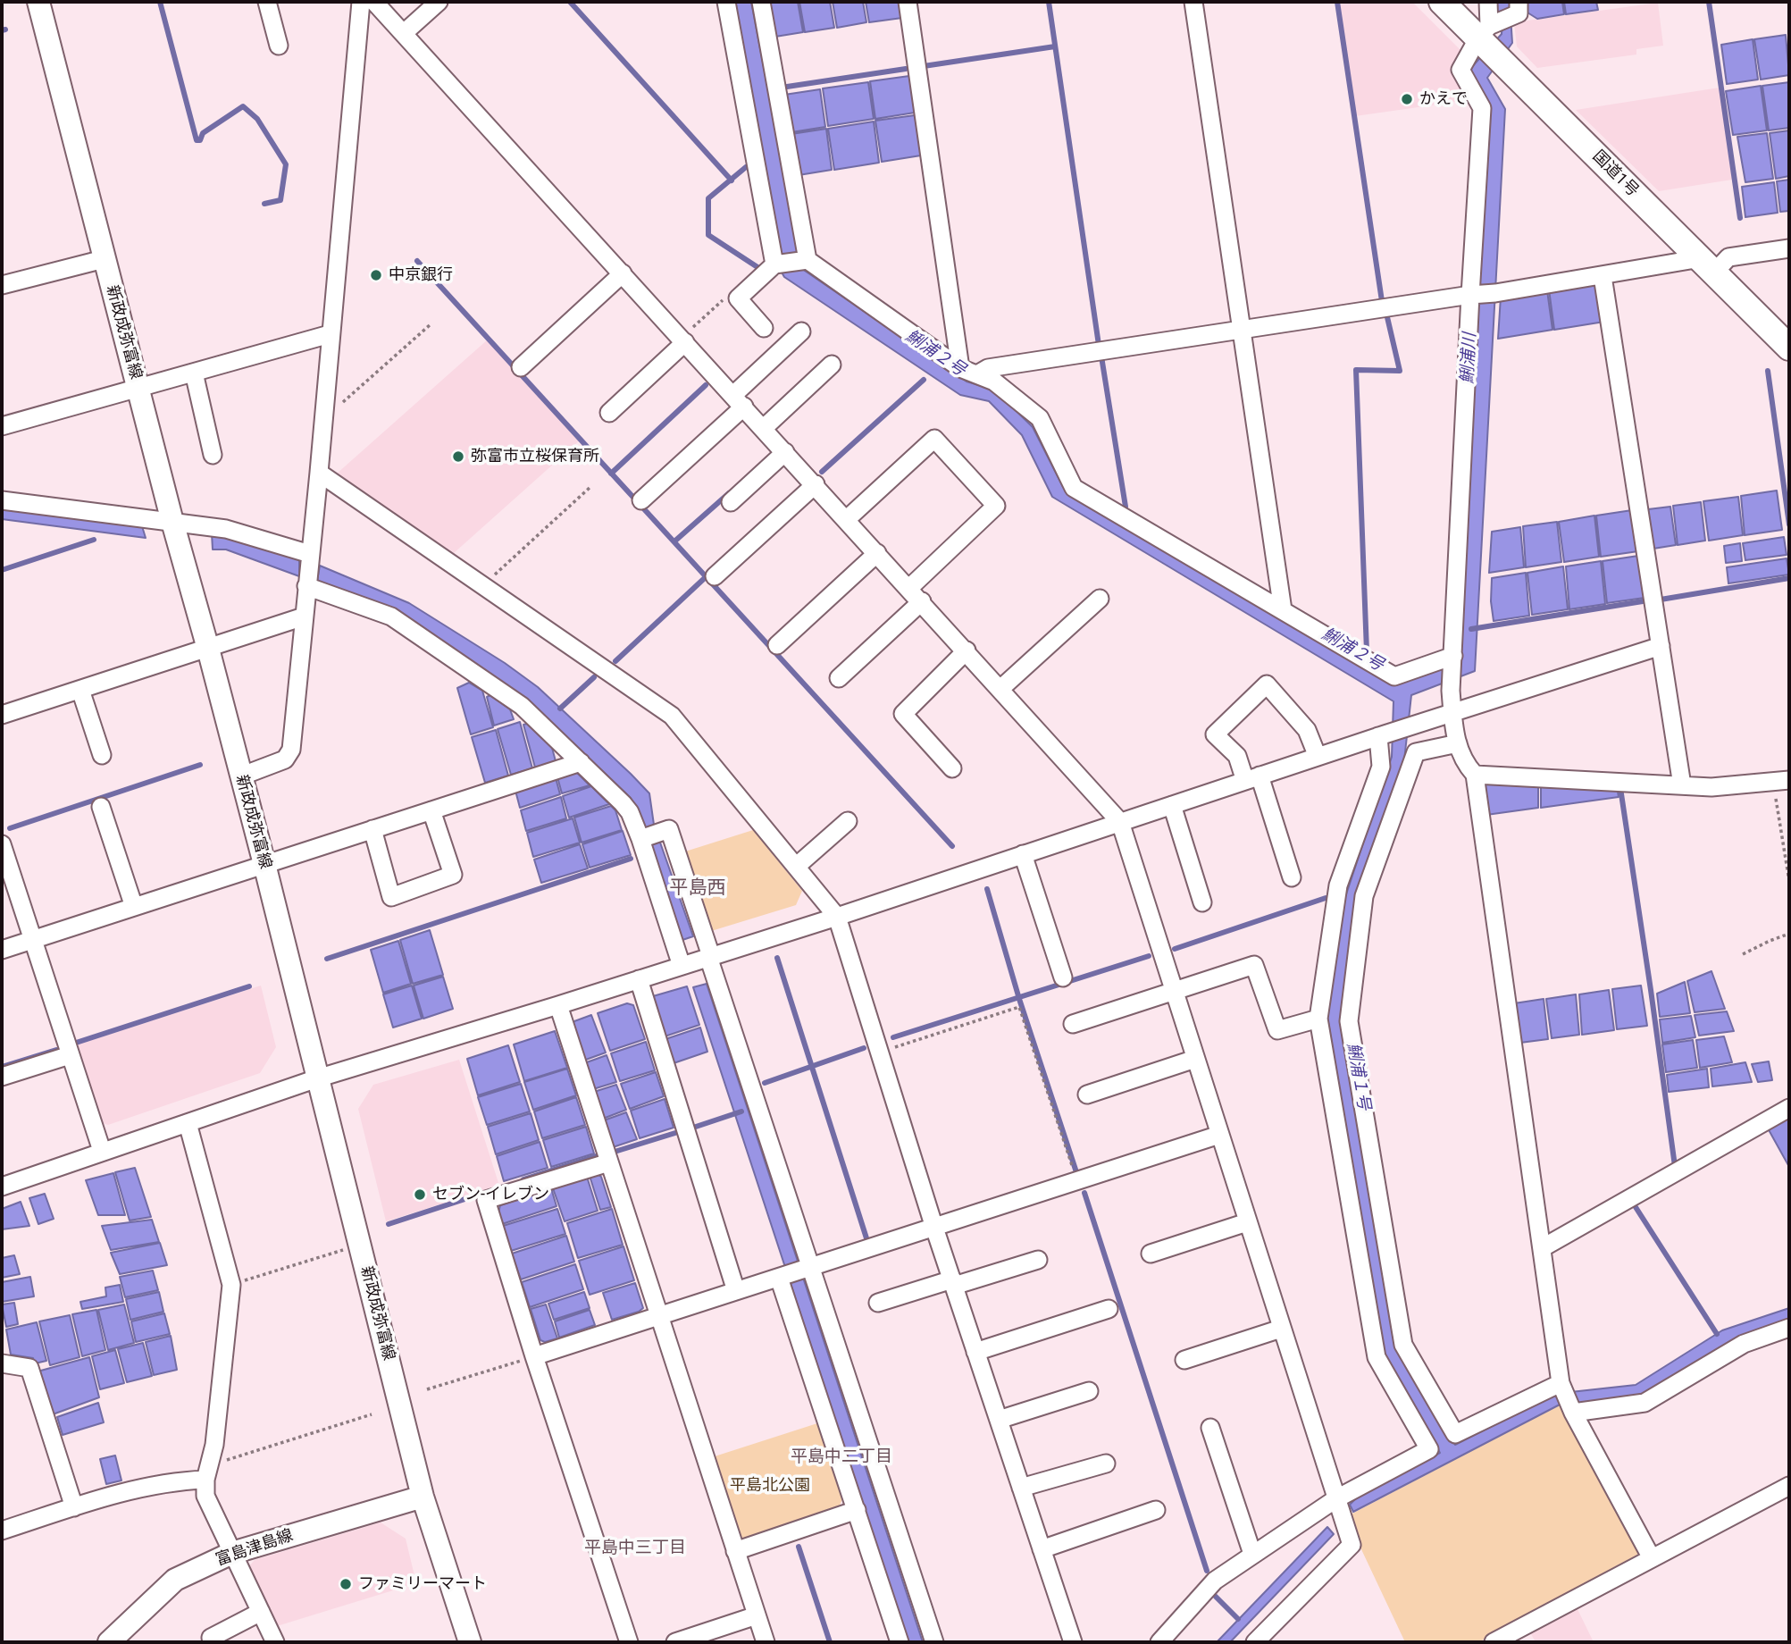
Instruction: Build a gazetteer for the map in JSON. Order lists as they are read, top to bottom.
{
  "streets": {
    "highway": ["国道1号"],
    "main road": ["新政成弥富線", "富島津島線"]
  },
  "crossings": [
    ["新政成弥富線", "富島津島線"]
  ],
  "districts": ["平島西", "平島中二丁目", "平島中三丁目"],
  "water": ["鯏浦２号", "鯏浦川", "鯏浦１号"],
  "parks": ["平島北公園"],
  "places": [
    "かえで",
    "中京銀行",
    "弥富市立桜保育所",
    "セブン-イレブン",
    "ファミリーマート"
  ]
}
